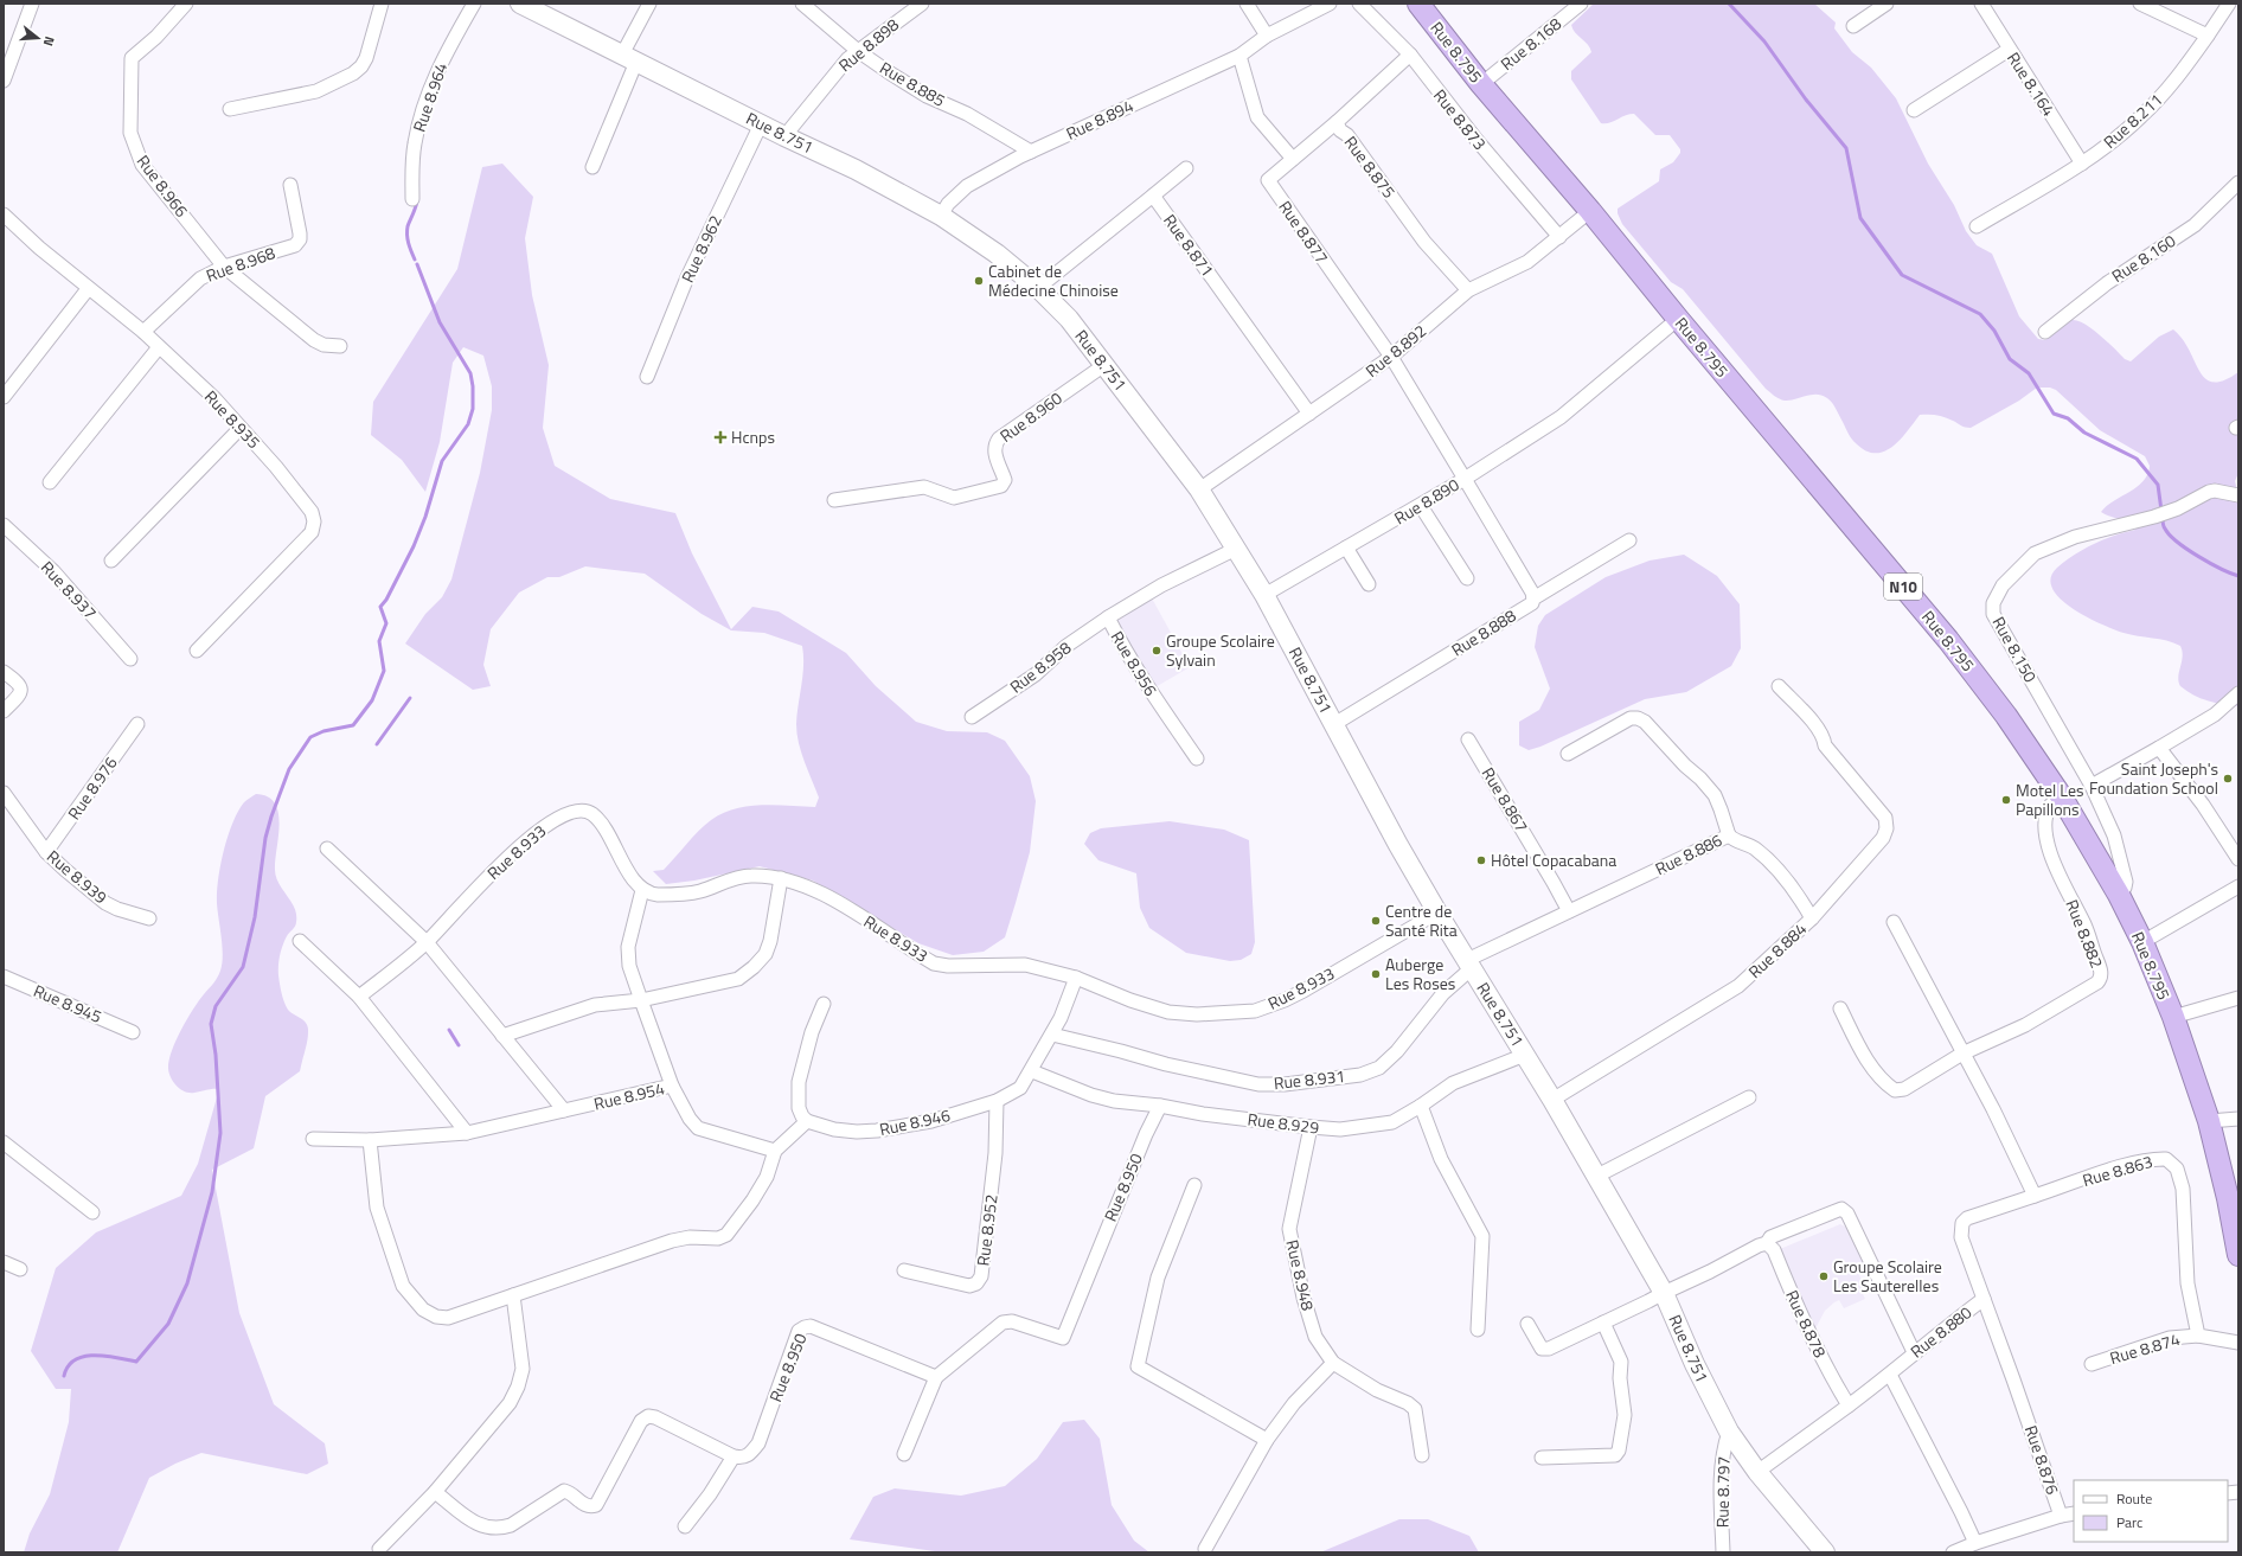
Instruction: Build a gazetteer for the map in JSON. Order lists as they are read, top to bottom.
{
  "streets": {
    "highway": ["Rue 8.795", "N10"],
    "main road": ["Rue 8.751"],
    "street": [
      "Rue 8.168",
      "Rue 8.898",
      "Rue 8.885",
      "Rue 8.164",
      "Rue 8.964",
      "Rue 8.894",
      "Rue 8.873",
      "Rue 8.211",
      "Rue 8.875",
      "Rue 8.966",
      "Rue 8.877",
      "Rue 8.871",
      "Rue 8.962",
      "Rue 8.160",
      "Rue 8.968",
      "Rue 8.892",
      "Rue 8.960",
      "Rue 8.935",
      "Rue 8.890",
      "Rue 8.937",
      "Rue 8.888",
      "Rue 8.150",
      "Rue 8.956",
      "Rue 8.958",
      "Rue 8.976",
      "Rue 8.867",
      "Rue 8.933",
      "Rue 8.886",
      "Rue 8.939",
      "Rue 8.882",
      "Rue 8.884",
      "Rue 8.945",
      "Rue 8.931",
      "Rue 8.954",
      "Rue 8.946",
      "Rue 8.929",
      "Rue 8.863",
      "Rue 8.950",
      "Rue 8.952",
      "Rue 8.948",
      "Rue 8.878",
      "Rue 8.880",
      "Rue 8.874",
      "Rue 8.876",
      "Rue 8.797"
    ]
  },
  "crossings": [
    ["Rue 8.168", "Rue 8.795"],
    ["Rue 8.898", "Rue 8.885"],
    ["Rue 8.898", "Rue 8.751"],
    ["Rue 8.795", "Rue 8.892"],
    ["Rue 8.795", "Rue 8.150"],
    ["Rue 8.795", "Rue 8.882"],
    ["Rue 8.885", "Rue 8.894"],
    ["Rue 8.164", "Rue 8.211"],
    ["Rue 8.894", "Rue 8.751"],
    ["Rue 8.873", "Rue 8.875"],
    ["Rue 8.873", "Rue 8.892"],
    ["Rue 8.751", "Rue 8.962"],
    ["Rue 8.751", "Rue 8.892"],
    ["Rue 8.751", "Rue 8.960"],
    ["Rue 8.751", "Rue 8.890"],
    ["Rue 8.751", "Rue 8.888"],
    ["Rue 8.751", "Rue 8.956"],
    ["Rue 8.751", "Rue 8.933"],
    ["Rue 8.751", "Rue 8.886"],
    ["Rue 8.751", "Rue 8.884"],
    ["Rue 8.751", "Rue 8.931"],
    ["Rue 8.751", "Rue 8.929"],
    ["Rue 8.751", "Rue 8.797"],
    ["Rue 8.875", "Rue 8.877"],
    ["Rue 8.875", "Rue 8.892"],
    ["Rue 8.966", "Rue 8.968"],
    ["Rue 8.877", "Rue 8.892"],
    ["Rue 8.877", "Rue 8.890"],
    ["Rue 8.871", "Rue 8.892"],
    ["Rue 8.968", "Rue 8.935"],
    ["Rue 8.892", "Rue 8.890"],
    ["Rue 8.956", "Rue 8.958"],
    ["Rue 8.976", "Rue 8.939"],
    ["Rue 8.867", "Rue 8.886"],
    ["Rue 8.933", "Rue 8.954"],
    ["Rue 8.933", "Rue 8.946"],
    ["Rue 8.886", "Rue 8.931"],
    ["Rue 8.931", "Rue 8.946"],
    ["Rue 8.946", "Rue 8.929"],
    ["Rue 8.946", "Rue 8.952"],
    ["Rue 8.929", "Rue 8.950"],
    ["Rue 8.929", "Rue 8.948"],
    ["Rue 8.863", "Rue 8.880"],
    ["Rue 8.863", "Rue 8.874"],
    ["Rue 8.878", "Rue 8.880"],
    ["Rue 8.880", "Rue 8.876"]
  ],
  "places": {
    "other": [
      "Cabinet de Médecine Chinoise",
      "Groupe Scolaire Sylvain",
      "Saint Joseph's Foundation School",
      "Motel Les Papillons",
      "Hôtel Copacabana",
      "Centre de Santé Rita",
      "Auberge Les Roses",
      "Groupe Scolaire Les Sauterelles"
    ],
    "health": ["Hcnps"]
  },
  "legend": ["Route", "Parc"],
  "north": "right"
}
